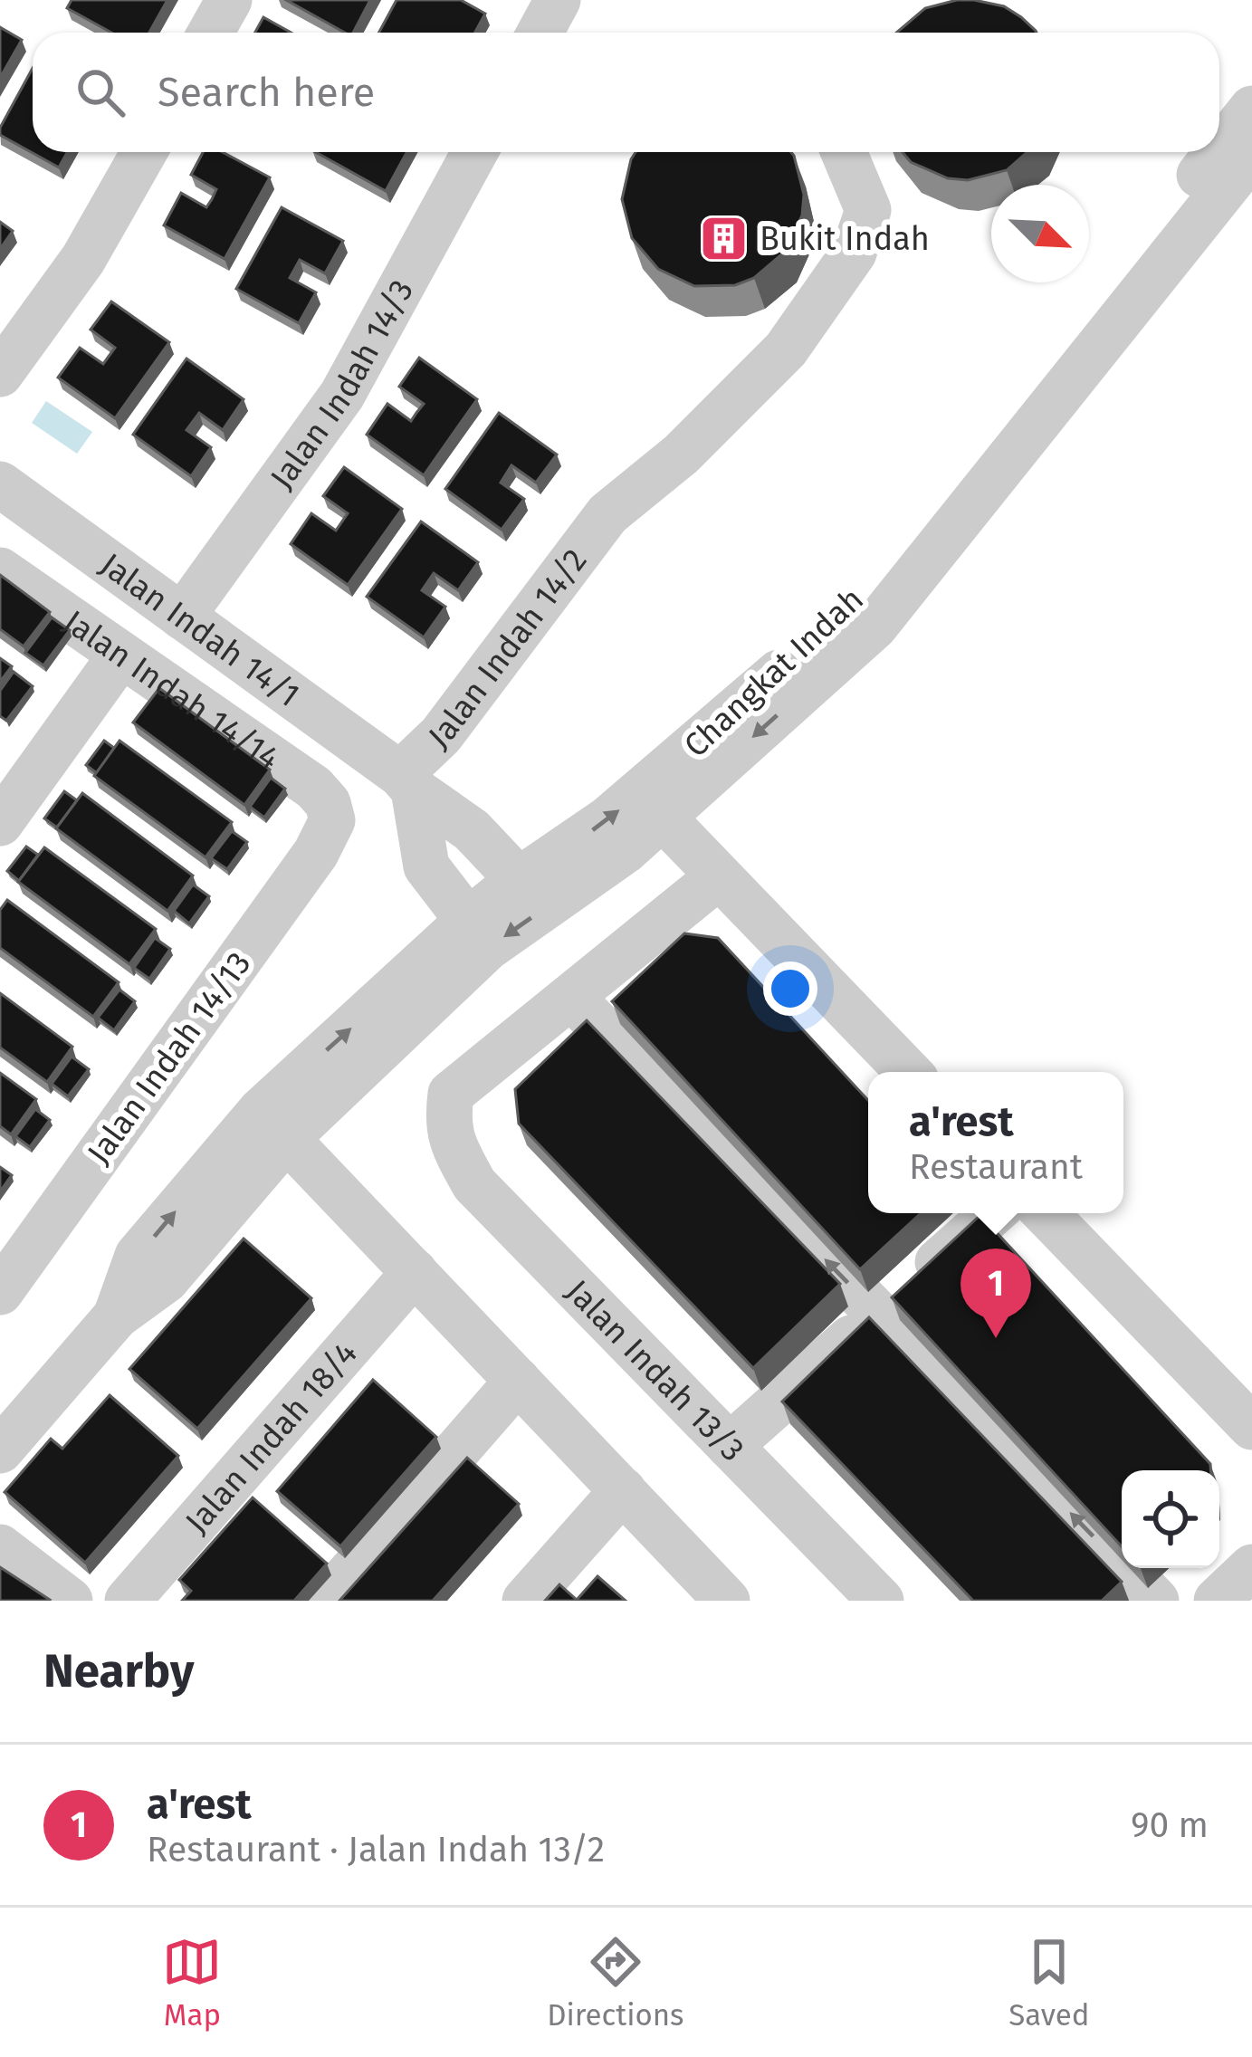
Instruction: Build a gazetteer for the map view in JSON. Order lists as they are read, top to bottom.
{
  "streets": {
    "street": [
      "Jalan Indah 14/3",
      "Jalan Indah 14/1",
      "Jalan Indah 14/2",
      "Changkat Indah",
      "Jalan Indah 14/14",
      "Jalan Indah 14/13",
      "Jalan Indah 13/3",
      "Jalan Indah 18/4"
    ]
  },
  "crossings": [
    ["Jalan Indah 14/3", "Jalan Indah 14/1"],
    ["Jalan Indah 14/1", "Jalan Indah 14/2"],
    ["Jalan Indah 14/1", "Changkat Indah"],
    ["Jalan Indah 14/14", "Jalan Indah 14/13"]
  ],
  "places": {
    "building": ["Bukit Indah"]
  },
  "north": "bottom right",
  "page": {
    "search": "Search here",
    "popup": ["a'rest", "Restaurant"],
    "pins": "1",
    "heading": "Nearby",
    "list": [
      {
        "mark": "1",
        "name": "a'rest",
        "note": "Restaurant · Jalan Indah 13/2",
        "value": "90 m"
      }
    ],
    "nav": ["Map", "Directions", "Saved"]
  }
}
